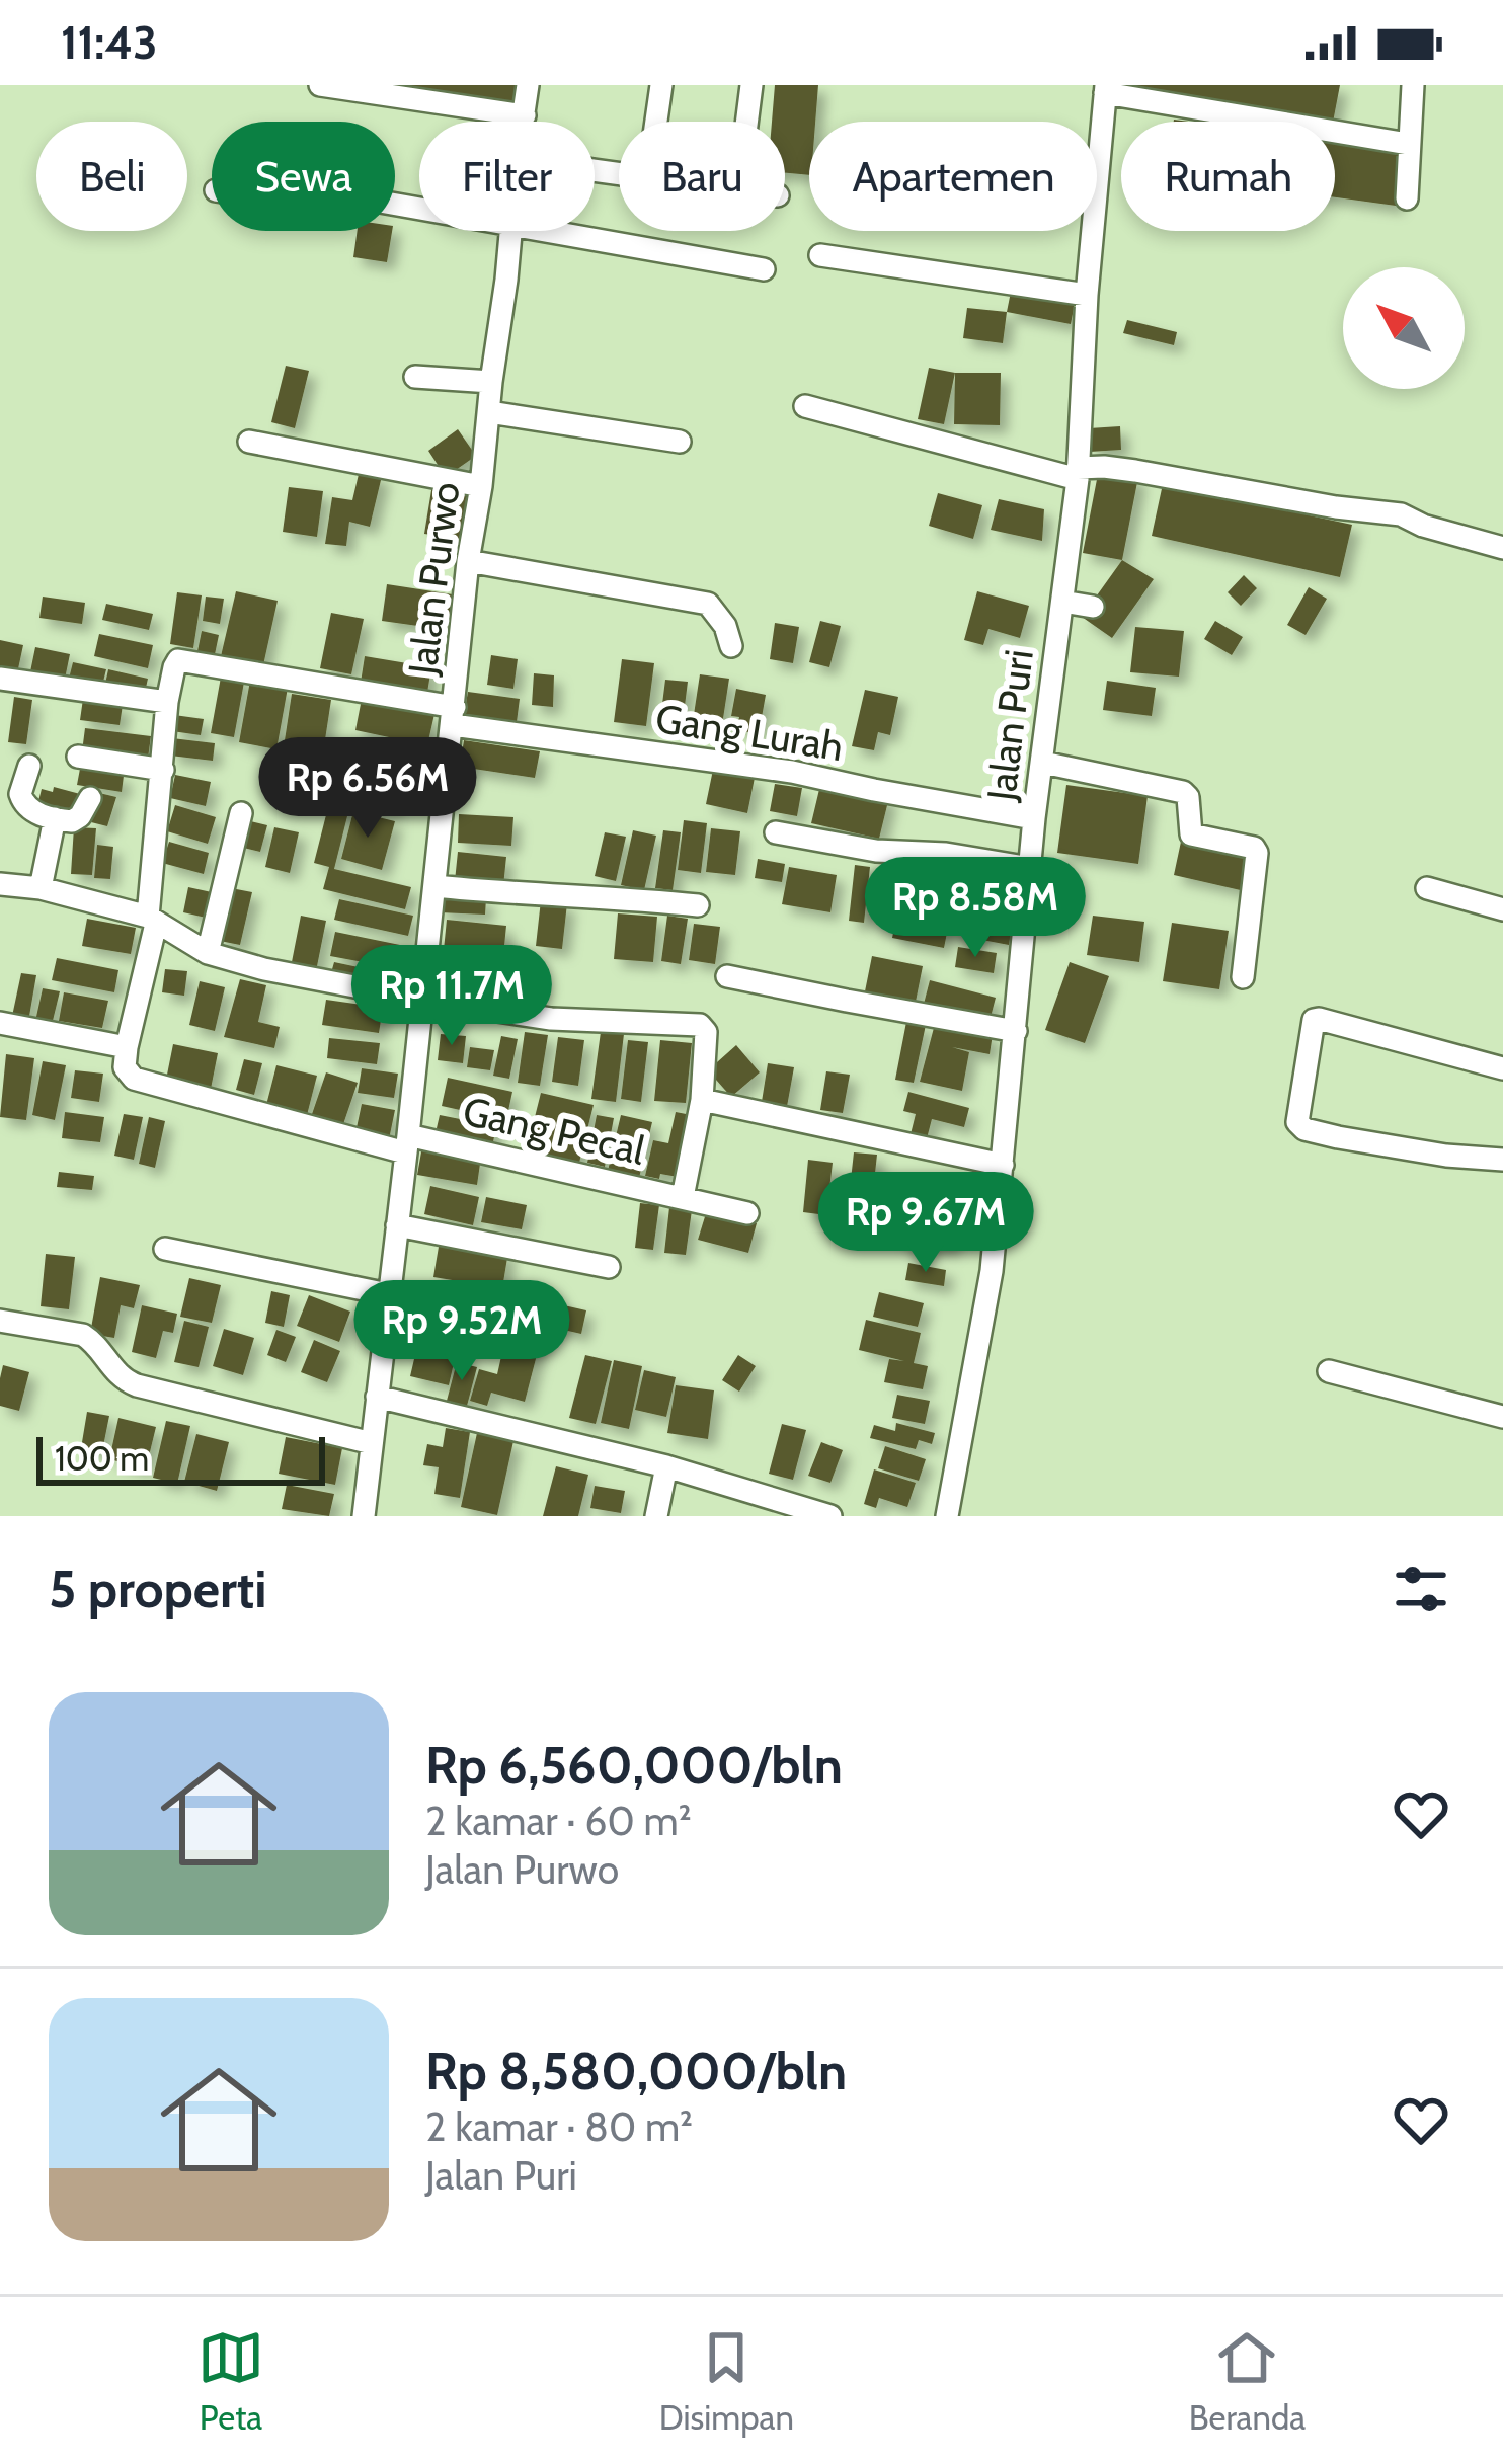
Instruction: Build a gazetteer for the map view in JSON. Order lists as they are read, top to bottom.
{
  "streets": {
    "street": [
      "Jalan Purwo",
      "Jalan Puri",
      "Gang Lurah",
      "Gang Pecal"
    ]
  },
  "crossings": [
    ["Jalan Purwo", "Gang Lurah"],
    ["Jalan Purwo", "Gang Pecal"],
    ["Jalan Puri", "Gang Lurah"]
  ],
  "scale_bar": "100 m",
  "north": "top left",
  "page": {
    "status": "11:43",
    "chip": [
      "Beli",
      "Sewa",
      "Filter",
      "Baru",
      "Apartemen",
      "Rumah"
    ],
    "price": [
      "Rp 6.56M",
      "Rp 8.58M",
      "Rp 11.7M",
      "Rp 9.67M",
      "Rp 9.52M"
    ],
    "scale": "100 m",
    "heading": "5 properti",
    "list": [
      {
        "name": "Rp 6,560,000/bln",
        "note": "2 kamar · 60 m² · Jalan Purwo"
      },
      {
        "name": "Rp 8,580,000/bln",
        "note": "2 kamar · 80 m² · Jalan Puri"
      }
    ],
    "tabs": ["Peta", "Disimpan", "Beranda"]
  }
}
